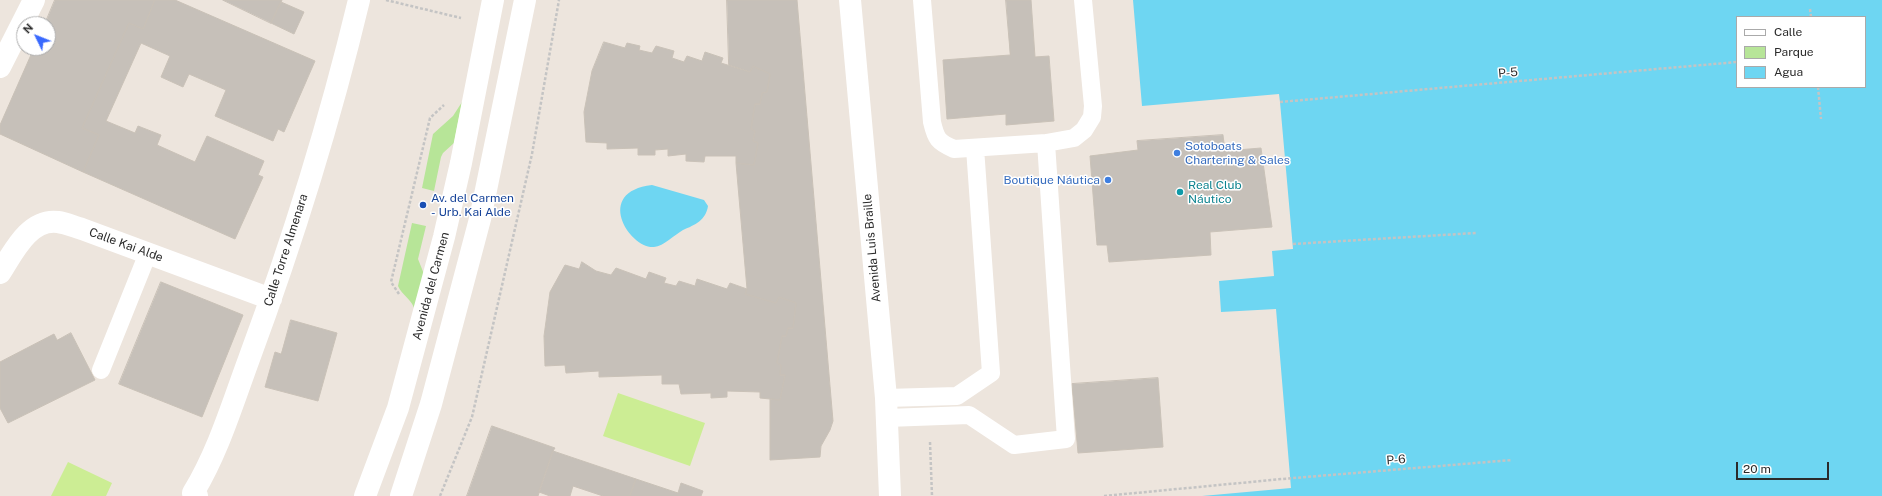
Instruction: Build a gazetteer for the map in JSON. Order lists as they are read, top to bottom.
{
  "streets": {
    "street": [
      "Calle Kai Alde",
      "Avenida Luis Braille",
      "Calle Torre Almenara",
      "Avenida del Carmen"
    ],
    "path": ["P-5", "P-6"]
  },
  "crossings": [
    ["Calle Kai Alde", "Calle Torre Almenara"]
  ],
  "places": [
    "Sotoboats Chartering & Sales",
    "Boutique Náutica",
    "Real Club Náutico",
    "Av. del Carmen - Urb. Kai Alde"
  ],
  "legend": ["Calle", "Parque", "Agua"],
  "scale_bar": "20 m",
  "north": "top left"
}
